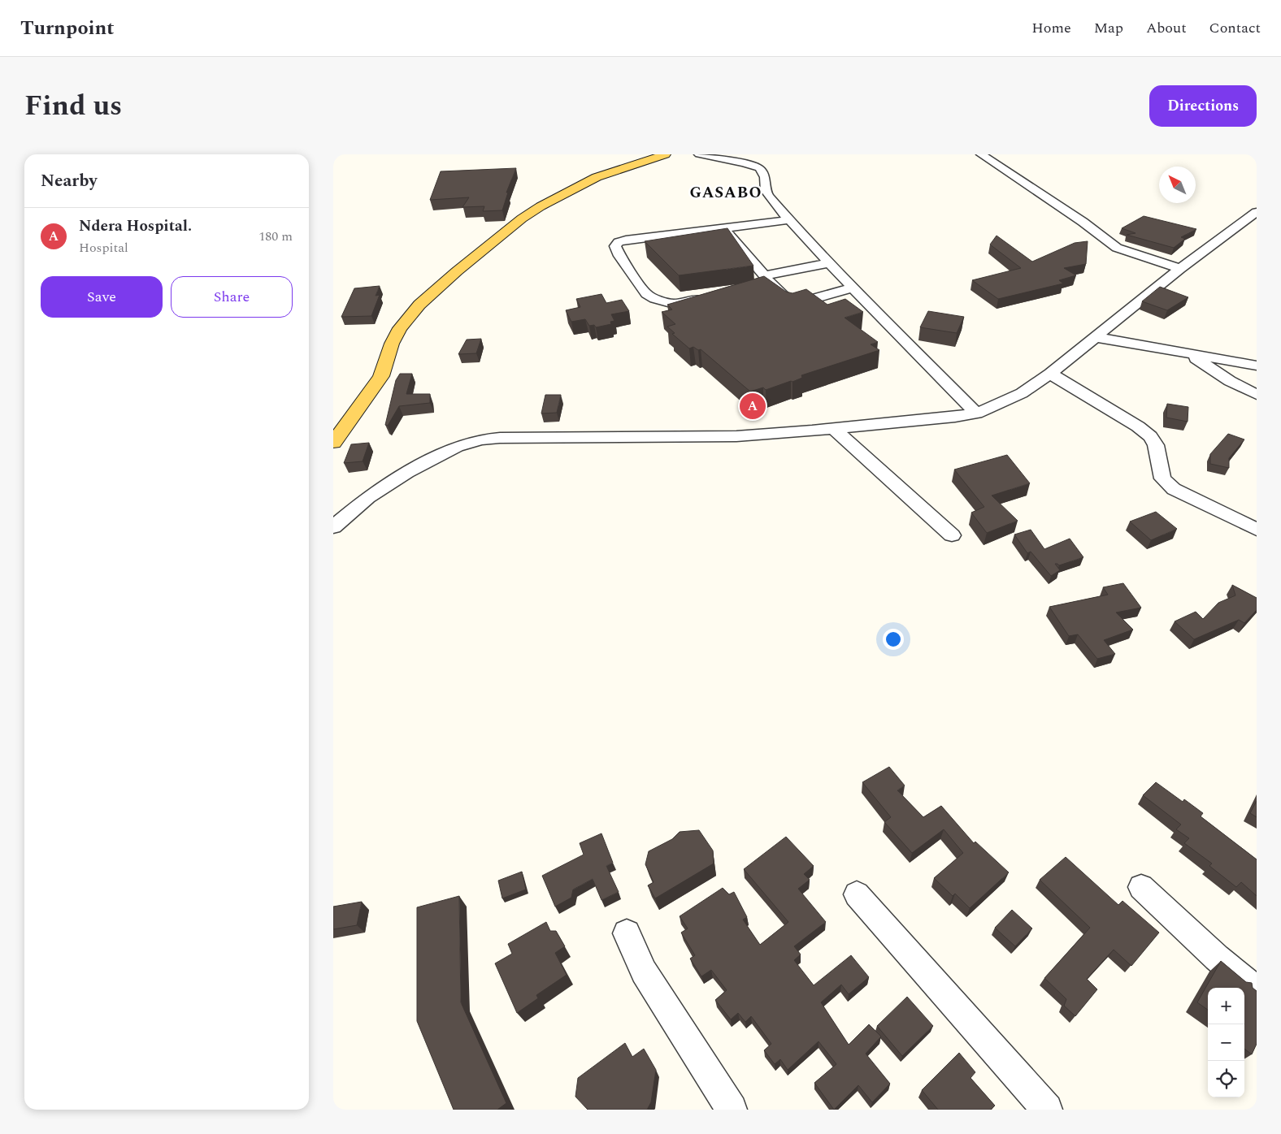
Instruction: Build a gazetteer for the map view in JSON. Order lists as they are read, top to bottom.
{
  "districts": ["GASABO"],
  "north": "top left",
  "page": {
    "header": "Turnpoint",
    "nav": [
      "Home",
      "Map",
      "About",
      "Contact"
    ],
    "title": "Find us",
    "buttons": [
      "Directions",
      ["Save", "Share"]
    ],
    "heading": "Nearby",
    "list": [
      {
        "mark": "A",
        "name": "Ndera Hospital.",
        "note": "Hospital",
        "value": "180 m"
      }
    ],
    "pins": "A",
    "map_buttons": ["+", "−"]
  }
}
